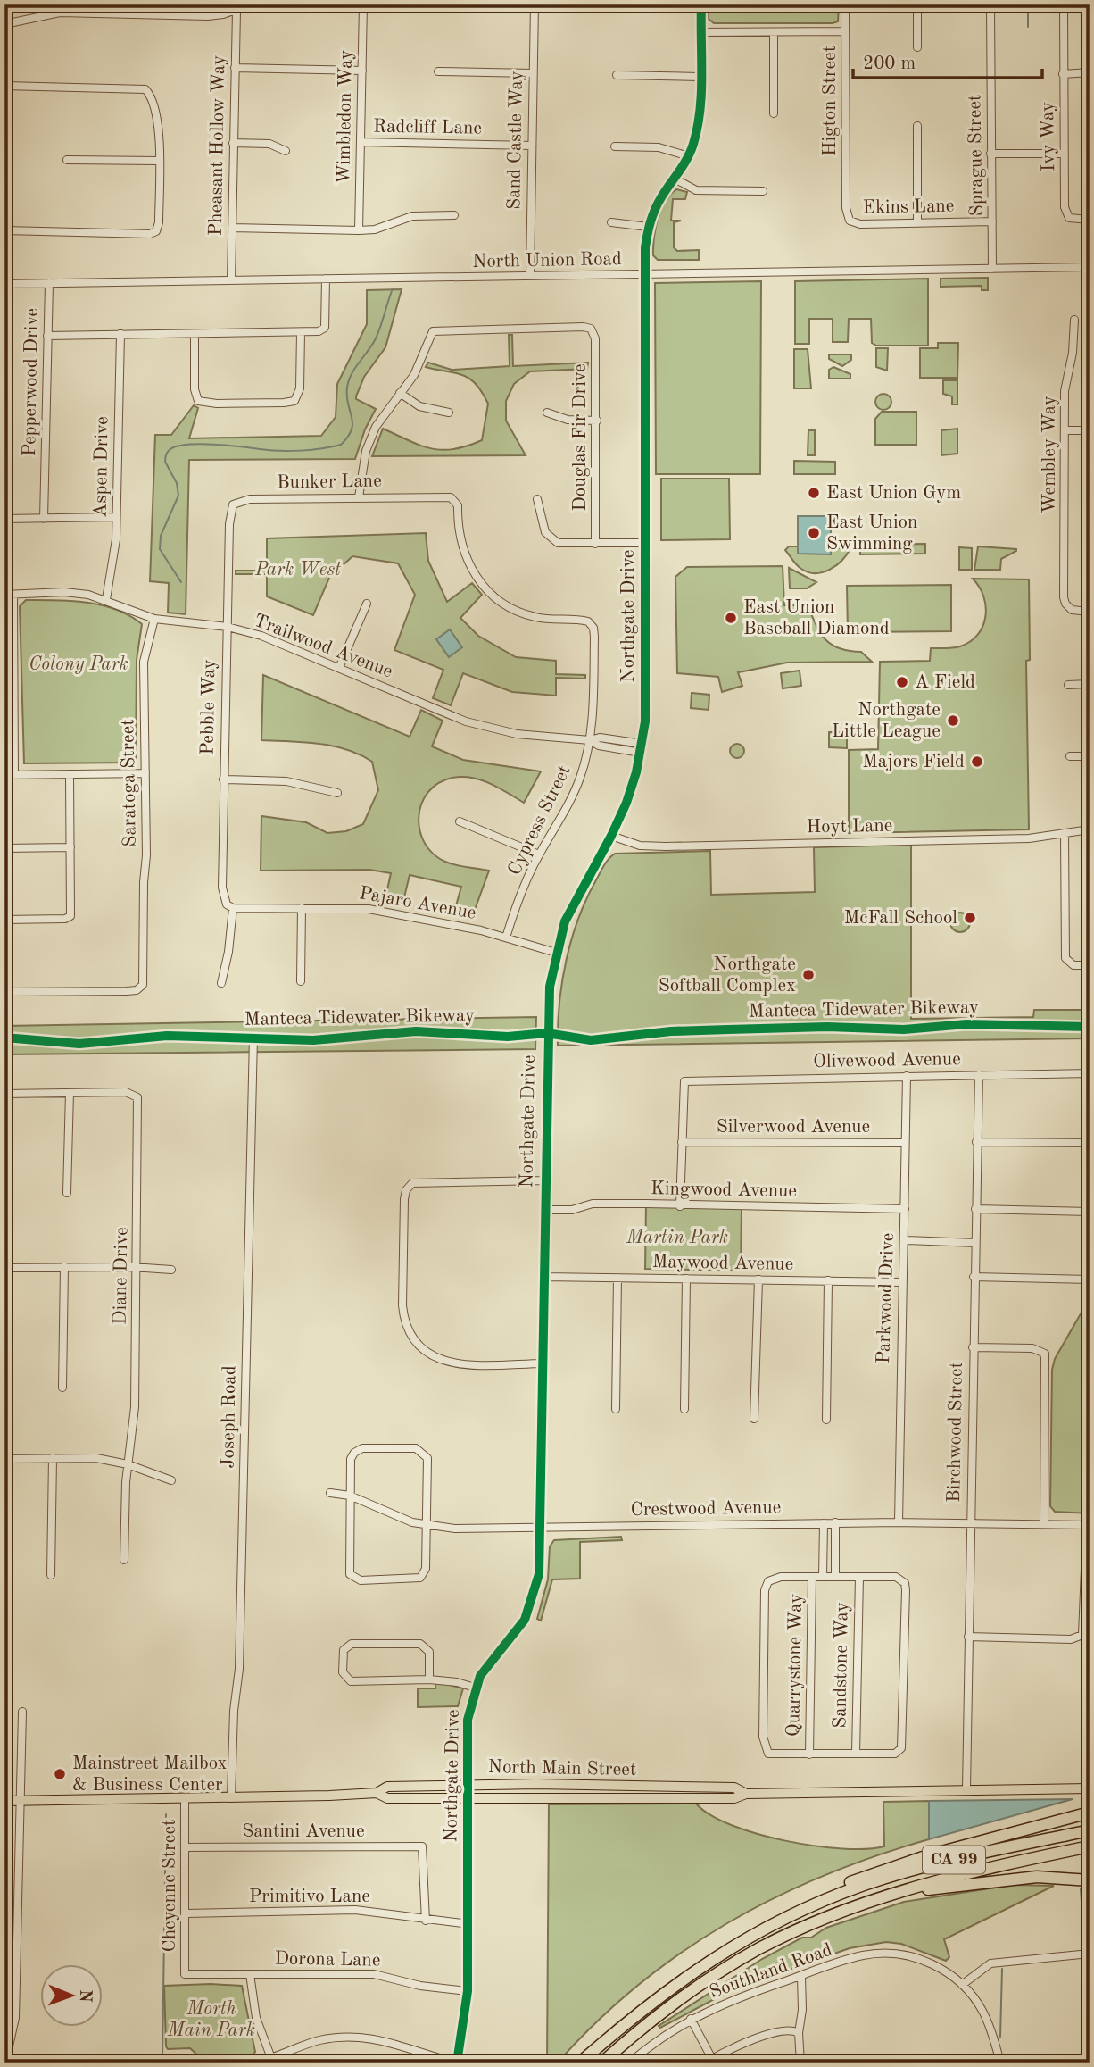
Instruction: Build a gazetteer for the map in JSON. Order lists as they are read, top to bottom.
{
  "streets": {
    "highway": ["CA 99"],
    "main road": ["North Main Street"],
    "street": [
      "Higton Street",
      "Wimbledon Way",
      "Radcliff Lane",
      "Ivy Way",
      "Sand Castle Way",
      "Pheasant Hollow Way",
      "Sprague Street",
      "Ekins Lane",
      "North Union Road",
      "Pepperwood Drive",
      "Douglas Fir Drive",
      "Wembley Way",
      "Aspen Drive",
      "Bunker Lane",
      "Northgate Drive",
      "Trailwood Avenue",
      "Pebble Way",
      "Saratoga Street",
      "Cypress Street",
      "Hoyt Lane",
      "Pajaro Avenue",
      "Olivewood Avenue",
      "Silverwood Avenue",
      "Kingwood Avenue",
      "Maywood Avenue",
      "Diane Drive",
      "Parkwood Drive",
      "Joseph Road",
      "Birchwood Street",
      "Crestwood Avenue",
      "Quarrystone Way",
      "Sandstone Way",
      "Santini Avenue",
      "Cheyenne Street",
      "Primitivo Lane",
      "Dorona Lane",
      "Southland Road"
    ],
    "cycle path": ["Manteca Tidewater Bikeway"]
  },
  "crossings": [
    ["Higton Street", "Ekins Lane"],
    ["Wimbledon Way", "Radcliff Lane"],
    ["Radcliff Lane", "Sand Castle Way"],
    ["Sand Castle Way", "North Union Road"],
    ["Pheasant Hollow Way", "North Union Road"],
    ["Sprague Street", "Ekins Lane"],
    ["Sprague Street", "North Union Road"],
    ["North Union Road", "Pepperwood Drive"],
    ["North Union Road", "Northgate Drive"],
    ["Aspen Drive", "Trailwood Avenue"],
    ["Bunker Lane", "Pebble Way"],
    ["Bunker Lane", "Cypress Street"],
    ["Northgate Drive", "Trailwood Avenue"],
    ["Northgate Drive", "Hoyt Lane"],
    ["Northgate Drive", "Pajaro Avenue"],
    ["Northgate Drive", "Kingwood Avenue"],
    ["Northgate Drive", "Maywood Avenue"],
    ["Northgate Drive", "Crestwood Avenue"],
    ["Northgate Drive", "North Main Street"],
    ["Northgate Drive", "Primitivo Lane"],
    ["Northgate Drive", "Dorona Lane"],
    ["Trailwood Avenue", "Pebble Way"],
    ["Trailwood Avenue", "Saratoga Street"],
    ["Trailwood Avenue", "Cypress Street"],
    ["Pebble Way", "Pajaro Avenue"],
    ["Cypress Street", "Pajaro Avenue"],
    ["Olivewood Avenue", "Silverwood Avenue"],
    ["Olivewood Avenue", "Parkwood Drive"],
    ["Olivewood Avenue", "Birchwood Street"],
    ["Silverwood Avenue", "Parkwood Drive"],
    ["Kingwood Avenue", "Parkwood Drive"],
    ["Maywood Avenue", "Parkwood Drive"],
    ["Parkwood Drive", "Crestwood Avenue"],
    ["Joseph Road", "North Main Street"],
    ["Birchwood Street", "Crestwood Avenue"],
    ["Birchwood Street", "North Main Street"],
    ["North Main Street", "Cheyenne Street"],
    ["Santini Avenue", "Cheyenne Street"],
    ["Santini Avenue", "Primitivo Lane"],
    ["Cheyenne Street", "Primitivo Lane"],
    ["Cheyenne Street", "Dorona Lane"]
  ],
  "parks": [
    "Park West",
    "Colony Park",
    "Martin Park",
    "Morth Main Park"
  ],
  "places": [
    "East Union Gym",
    "East Union Swimming",
    "East Union Baseball Diamond",
    "A Field",
    "Northgate Little League",
    "Majors Field",
    "McFall School",
    "Northgate Softball Complex",
    "Mainstreet Mailbox & Business Center"
  ],
  "scale_bar": "200 m",
  "north": "right"
}
